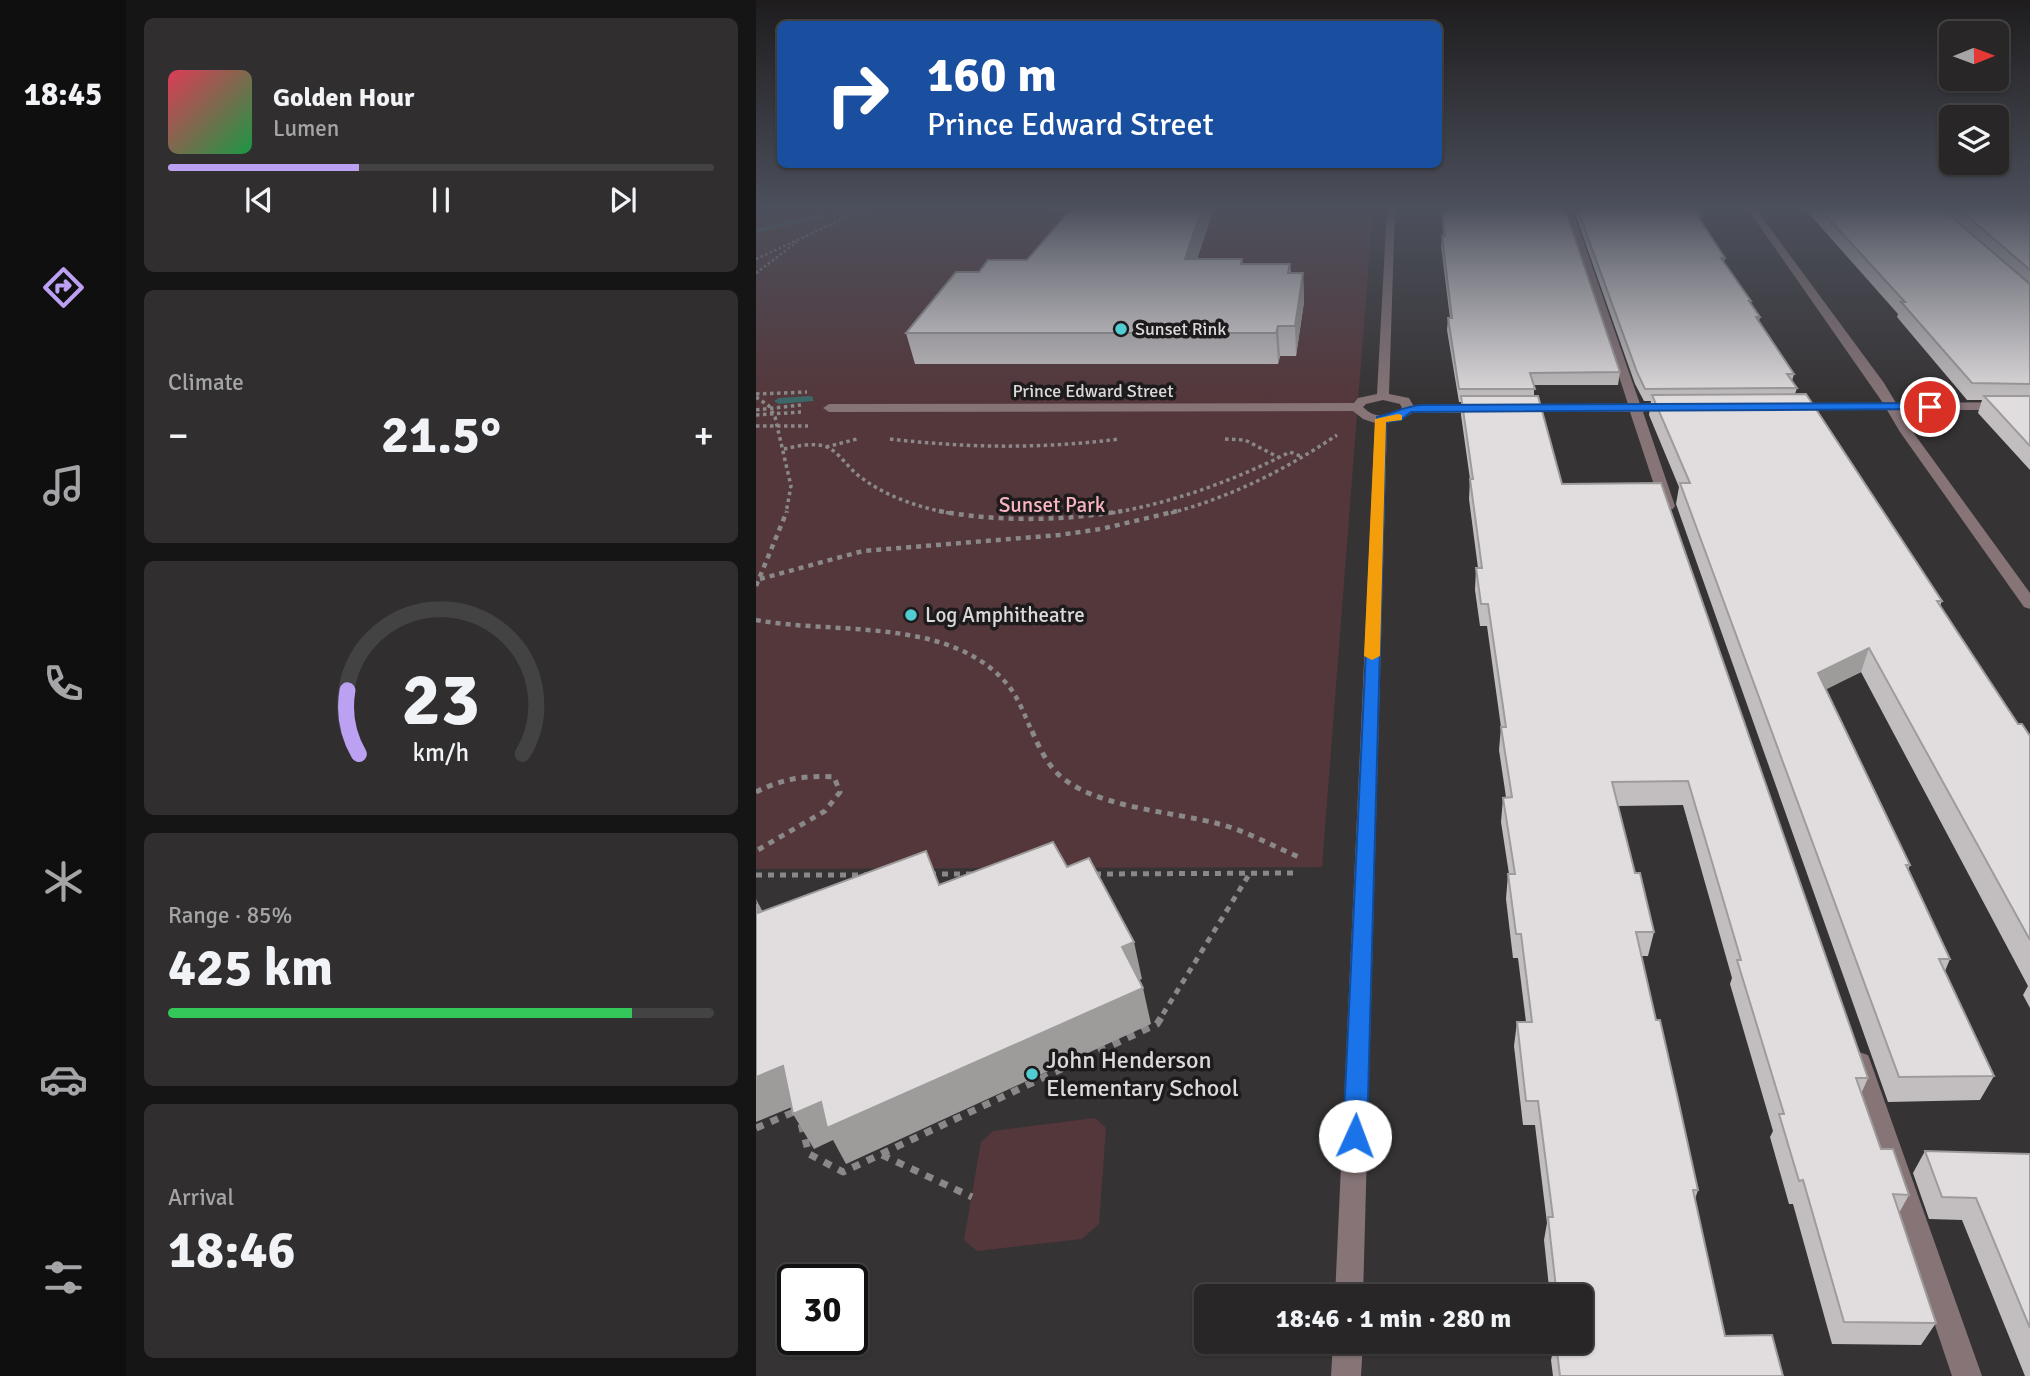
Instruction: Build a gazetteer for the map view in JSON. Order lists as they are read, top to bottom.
{
  "streets": {
    "street": ["Prince Edward Street"]
  },
  "parks": ["Sunset Park"],
  "places": ["Sunset Rink", "Log Amphitheatre", "John Henderson Elementary School"],
  "north": "right",
  "page": {
    "tabs": "18:45",
    "turn": ["160 m", "Prince Edward Street"],
    "song": ["Golden Hour", "Lumen"],
    "tile": [
      "Climate",
      ["Range · 85%", "425 km"],
      ["Arrival", "18:46"]
    ],
    "heat": ["−", "21.5°", "+"],
    "limit": "30",
    "trip": "18:46 · 1 min · 280 m",
    "gauge": ["23", "km/h"]
  }
}
